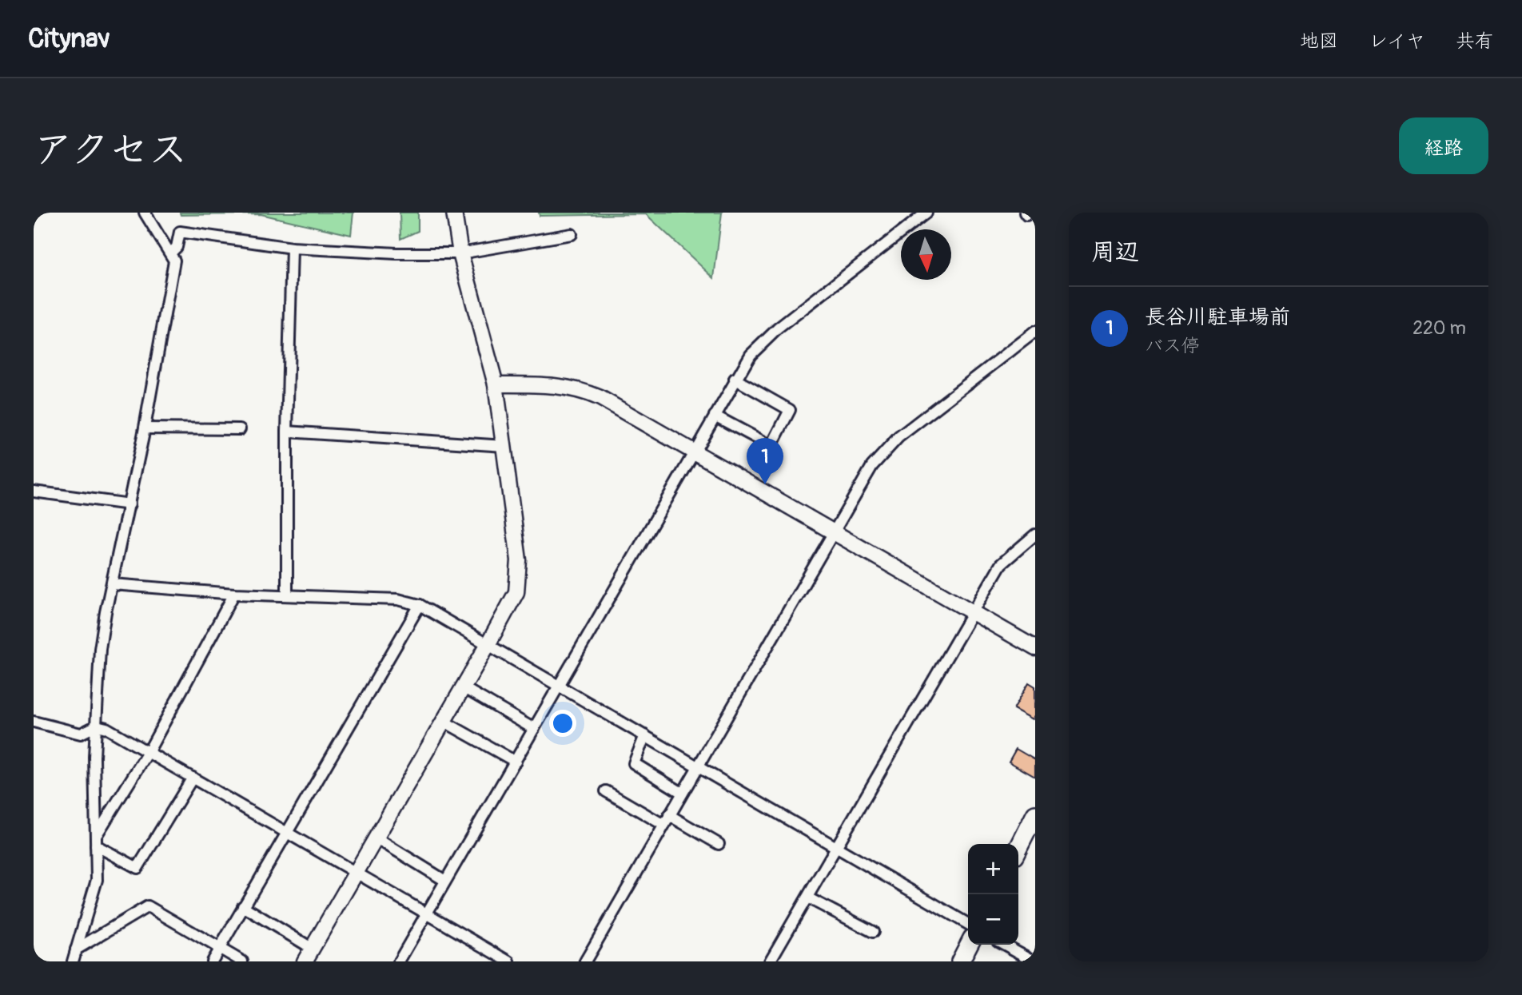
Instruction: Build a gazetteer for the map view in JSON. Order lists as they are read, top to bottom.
{
  "north": "bottom",
  "page": {
    "header": "Citynav",
    "nav": ["地図", "レイヤ", "共有"],
    "title": "アクセス",
    "buttons": "経路",
    "heading": "周辺",
    "list": [
      {
        "mark": "1",
        "name": "長谷川駐車場前",
        "note": "バス停",
        "value": "220 m"
      }
    ],
    "pins": "1",
    "map_buttons": ["+", "−"]
  }
}
